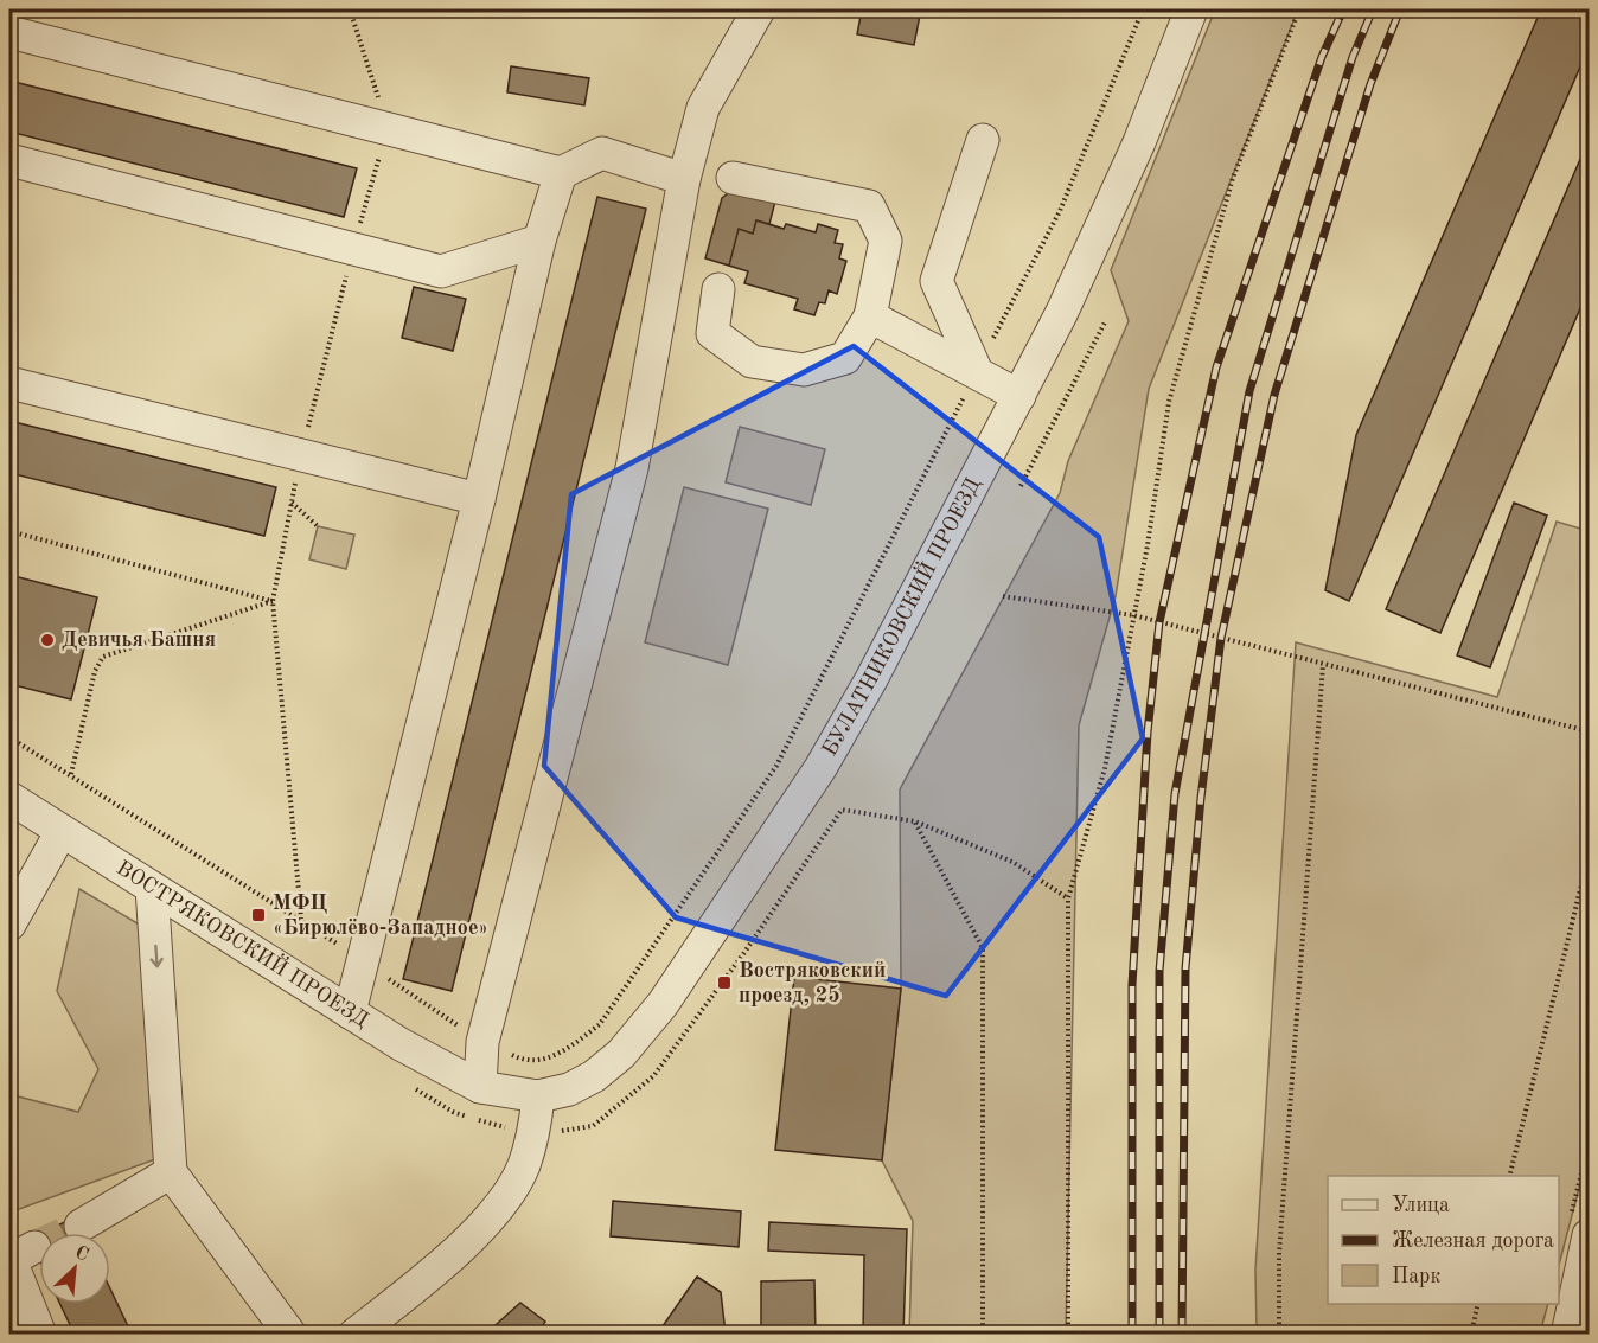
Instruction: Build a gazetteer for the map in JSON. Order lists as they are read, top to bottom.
{
  "streets": {
    "street": ["БУЛАТНИКОВСКИЙ ПРОЕЗД", "ВОСТРЯКОВСКИЙ ПРОЕЗД"]
  },
  "crossings": [
    ["БУЛАТНИКОВСКИЙ ПРОЕЗД", "ВОСТРЯКОВСКИЙ ПРОЕЗД"]
  ],
  "places": {
    "other": ["Девичья Башня"],
    "transit": ["МФЦ «Бирюлёво-Западное»", "Востряковский проезд, 25"]
  },
  "legend": ["Улица", "Железная дорога", "Парк"],
  "north": "top right"
}
